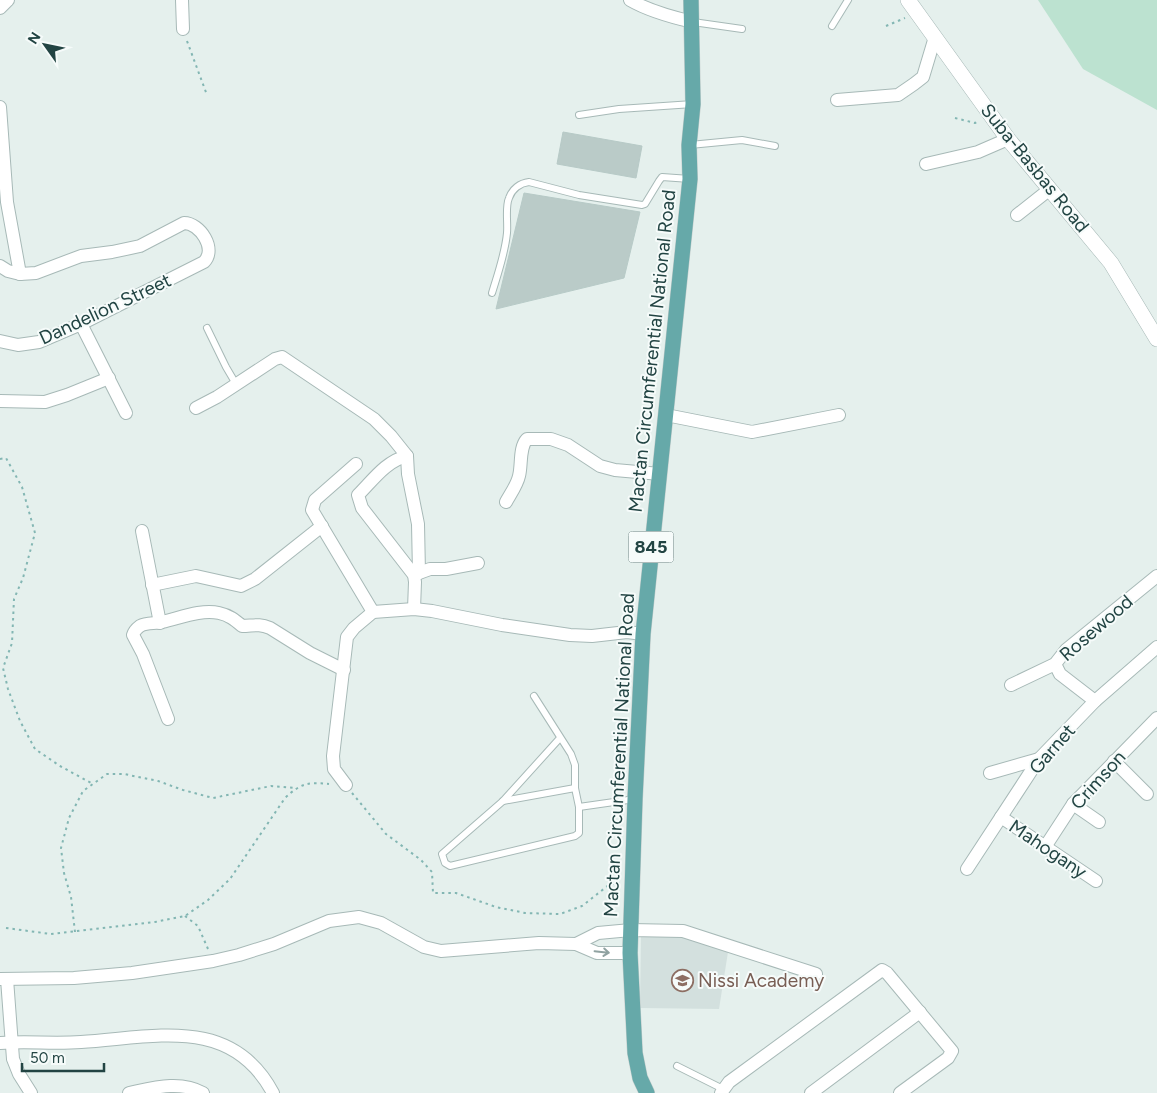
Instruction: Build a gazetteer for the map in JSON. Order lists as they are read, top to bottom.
{
  "streets": {
    "main road": ["Mactan Circumferential National Road", "845"],
    "street": [
      "Suba-Basbas Road",
      "Dandelion Street",
      "Rosewood",
      "Garnet",
      "Crimson",
      "Mahogany"
    ]
  },
  "crossings": [
    ["Rosewood", "Garnet"],
    ["Garnet", "Mahogany"],
    ["Crimson", "Mahogany"]
  ],
  "places": {
    "school or university": ["Nissi Academy"]
  },
  "scale_bar": "50 m",
  "north": "top left"
}
